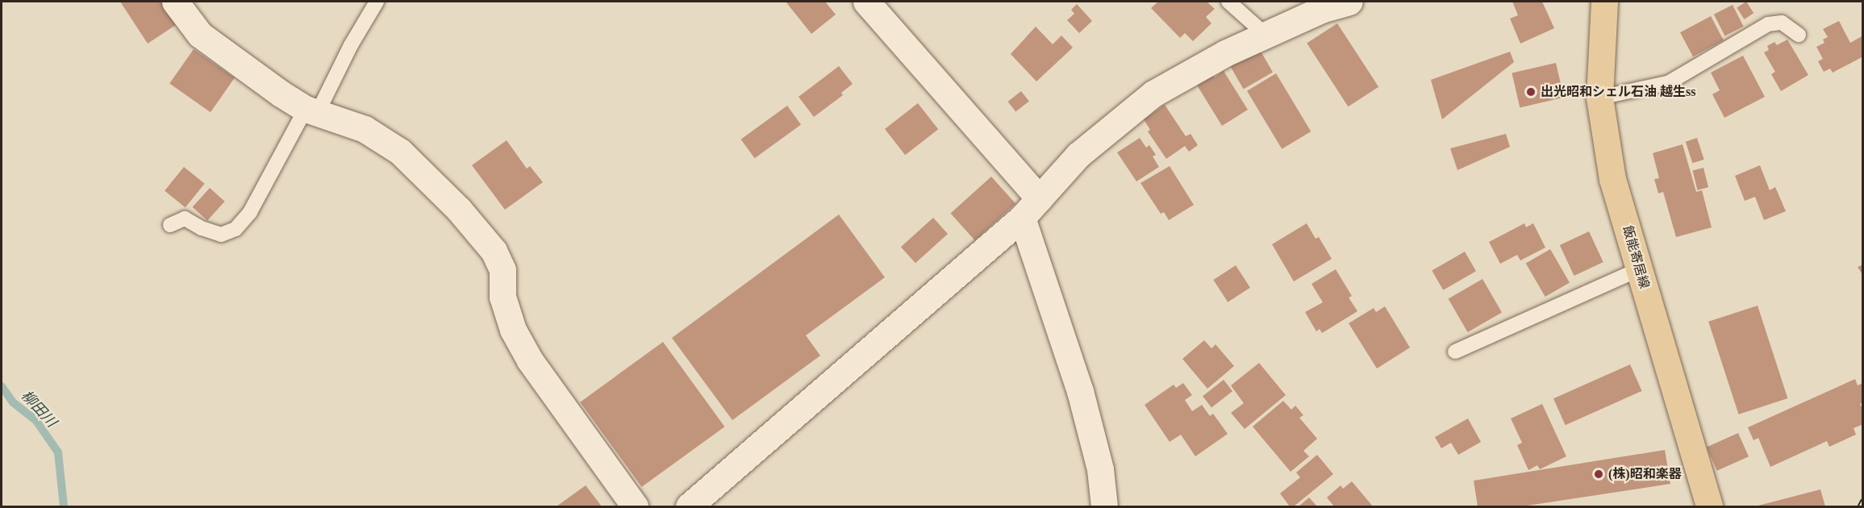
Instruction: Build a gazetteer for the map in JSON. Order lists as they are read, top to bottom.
{
  "streets": {
    "main road": ["飯能寄居線"]
  },
  "water": ["柳田川"],
  "places": ["出光昭和シェル石油 越生ss", "(株)昭和楽器"]
}
